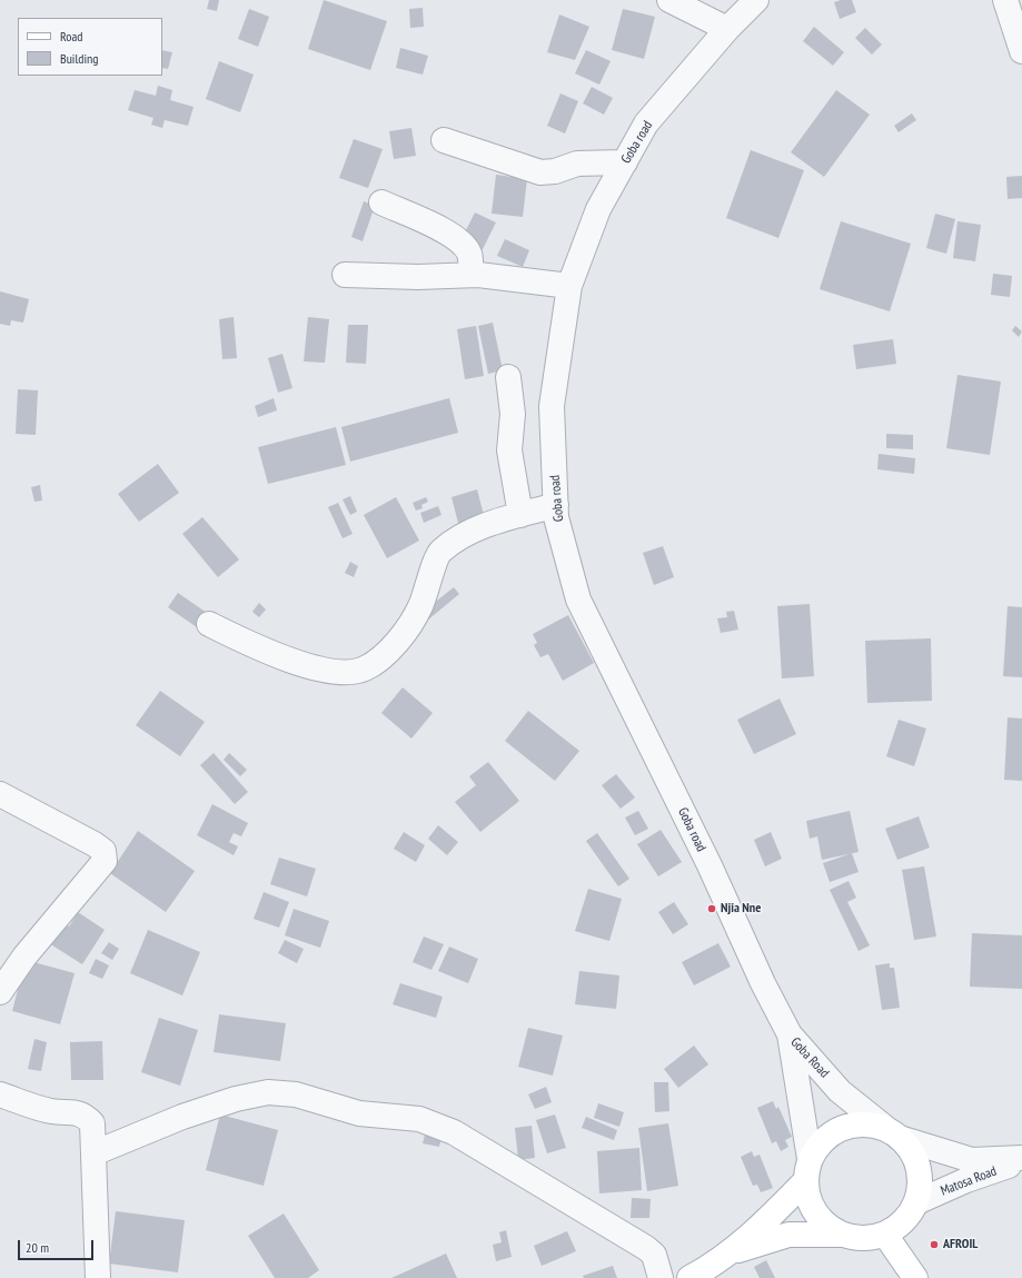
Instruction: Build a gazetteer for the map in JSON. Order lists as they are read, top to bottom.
{
  "streets": {
    "street": ["Goba road", "Goba Road", "Matosa Road"]
  },
  "crossings": [
    ["Goba road", "Goba Road"],
    ["Goba Road", "Matosa Road"]
  ],
  "places": ["Njia Nne", "AFROIL"],
  "legend": ["Road", "Building"],
  "scale_bar": "20 m"
}
